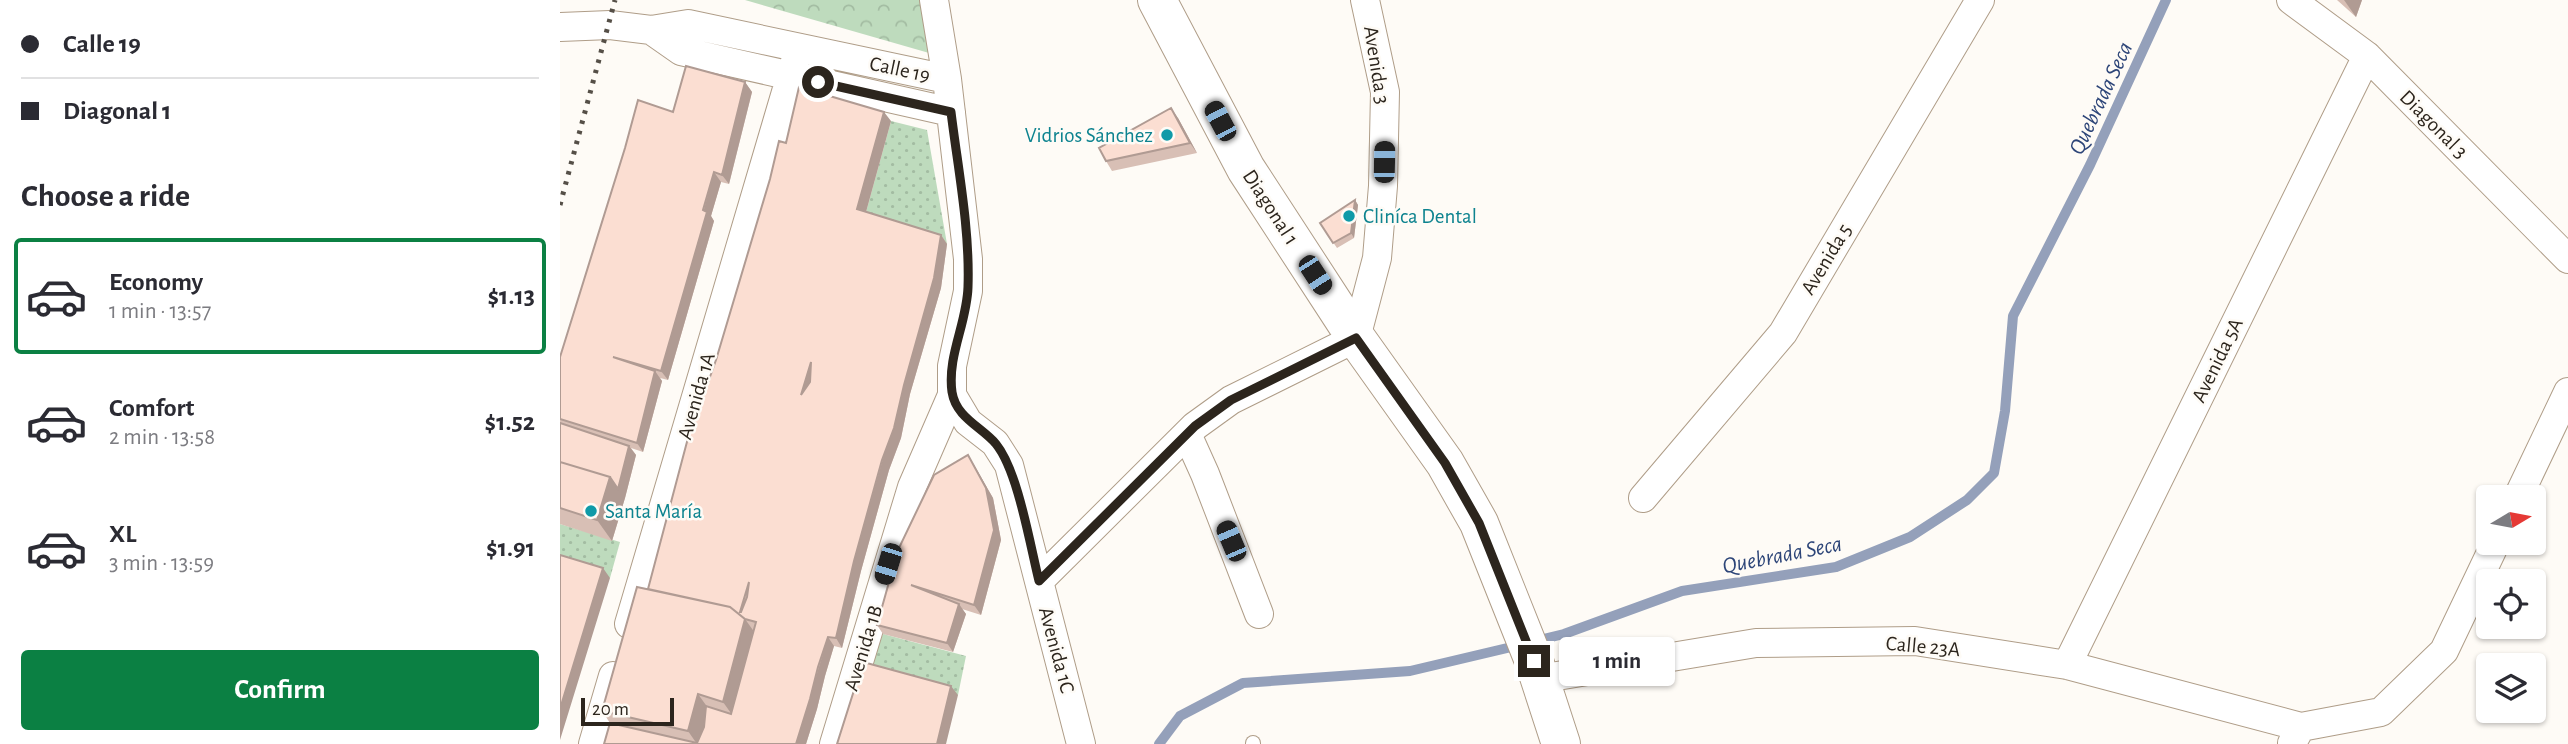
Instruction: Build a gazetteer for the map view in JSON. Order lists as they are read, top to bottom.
{
  "streets": {
    "main road": ["Diagonal 1"],
    "street": [
      "Avenida 3",
      "Calle 19",
      "Diagonal 3",
      "Avenida 5",
      "Avenida 5A",
      "Avenida 1A",
      "Calle 23A",
      "Avenida 1B",
      "Avenida 1C"
    ]
  },
  "crossings": [
    ["Avenida 3", "Diagonal 1"],
    ["Calle 19", "Avenida 1A"],
    ["Diagonal 3", "Avenida 5A"],
    ["Diagonal 1", "Calle 23A"],
    ["Avenida 5A", "Calle 23A"],
    ["Avenida 1B", "Avenida 1C"]
  ],
  "water": ["Quebrada Seca"],
  "places": ["Vidrios Sánchez", "Cliníca Dental", "Santa María"],
  "scale_bar": "20 m",
  "north": "right",
  "page": {
    "banner": ["Calle 19", "Diagonal 1"],
    "heading": "Choose a ride",
    "list": [
      {
        "name": "Economy",
        "note": "1 min · 13:57",
        "value": "$1.13"
      },
      {
        "name": "Comfort",
        "note": "2 min · 13:58",
        "value": "$1.52"
      },
      {
        "name": "XL",
        "note": "3 min · 13:59",
        "value": "$1.91"
      }
    ],
    "buttons": "Confirm",
    "bubble": "1 min",
    "scale": "20 m"
  }
}
